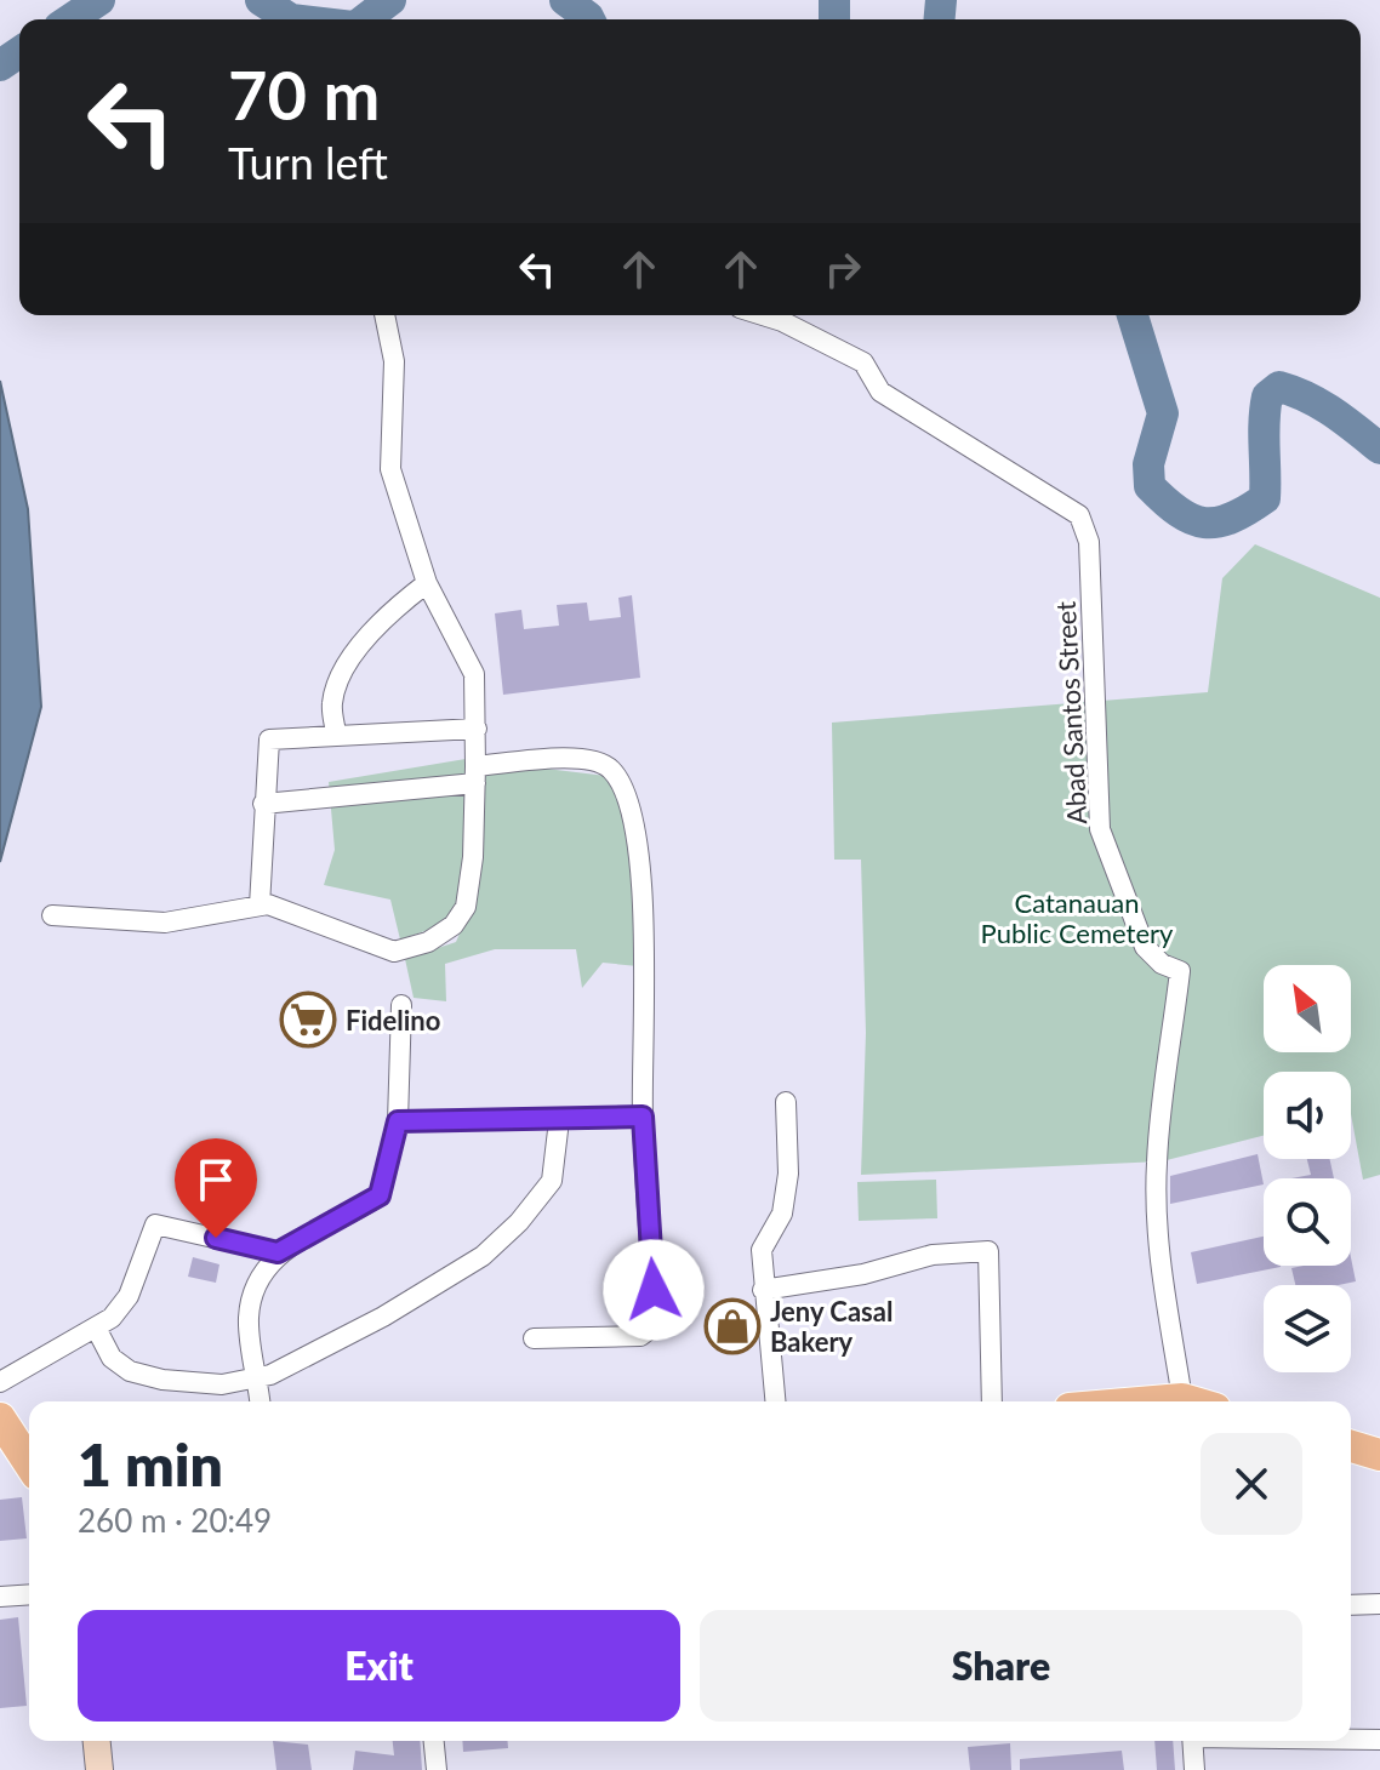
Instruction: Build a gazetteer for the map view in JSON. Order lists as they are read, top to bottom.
{
  "streets": {
    "street": ["Abad Santos Street"]
  },
  "parks": ["Catanauan Public Cemetery"],
  "places": {
    "supermarket": ["Fidelino"],
    "shop": ["Jeny Casal Bakery"]
  },
  "north": "top left",
  "page": {
    "turn": ["70 m", "Turn left"],
    "heading": ["1 min", "260 m · 20:49"],
    "buttons": ["Exit", "Share"]
  }
}
